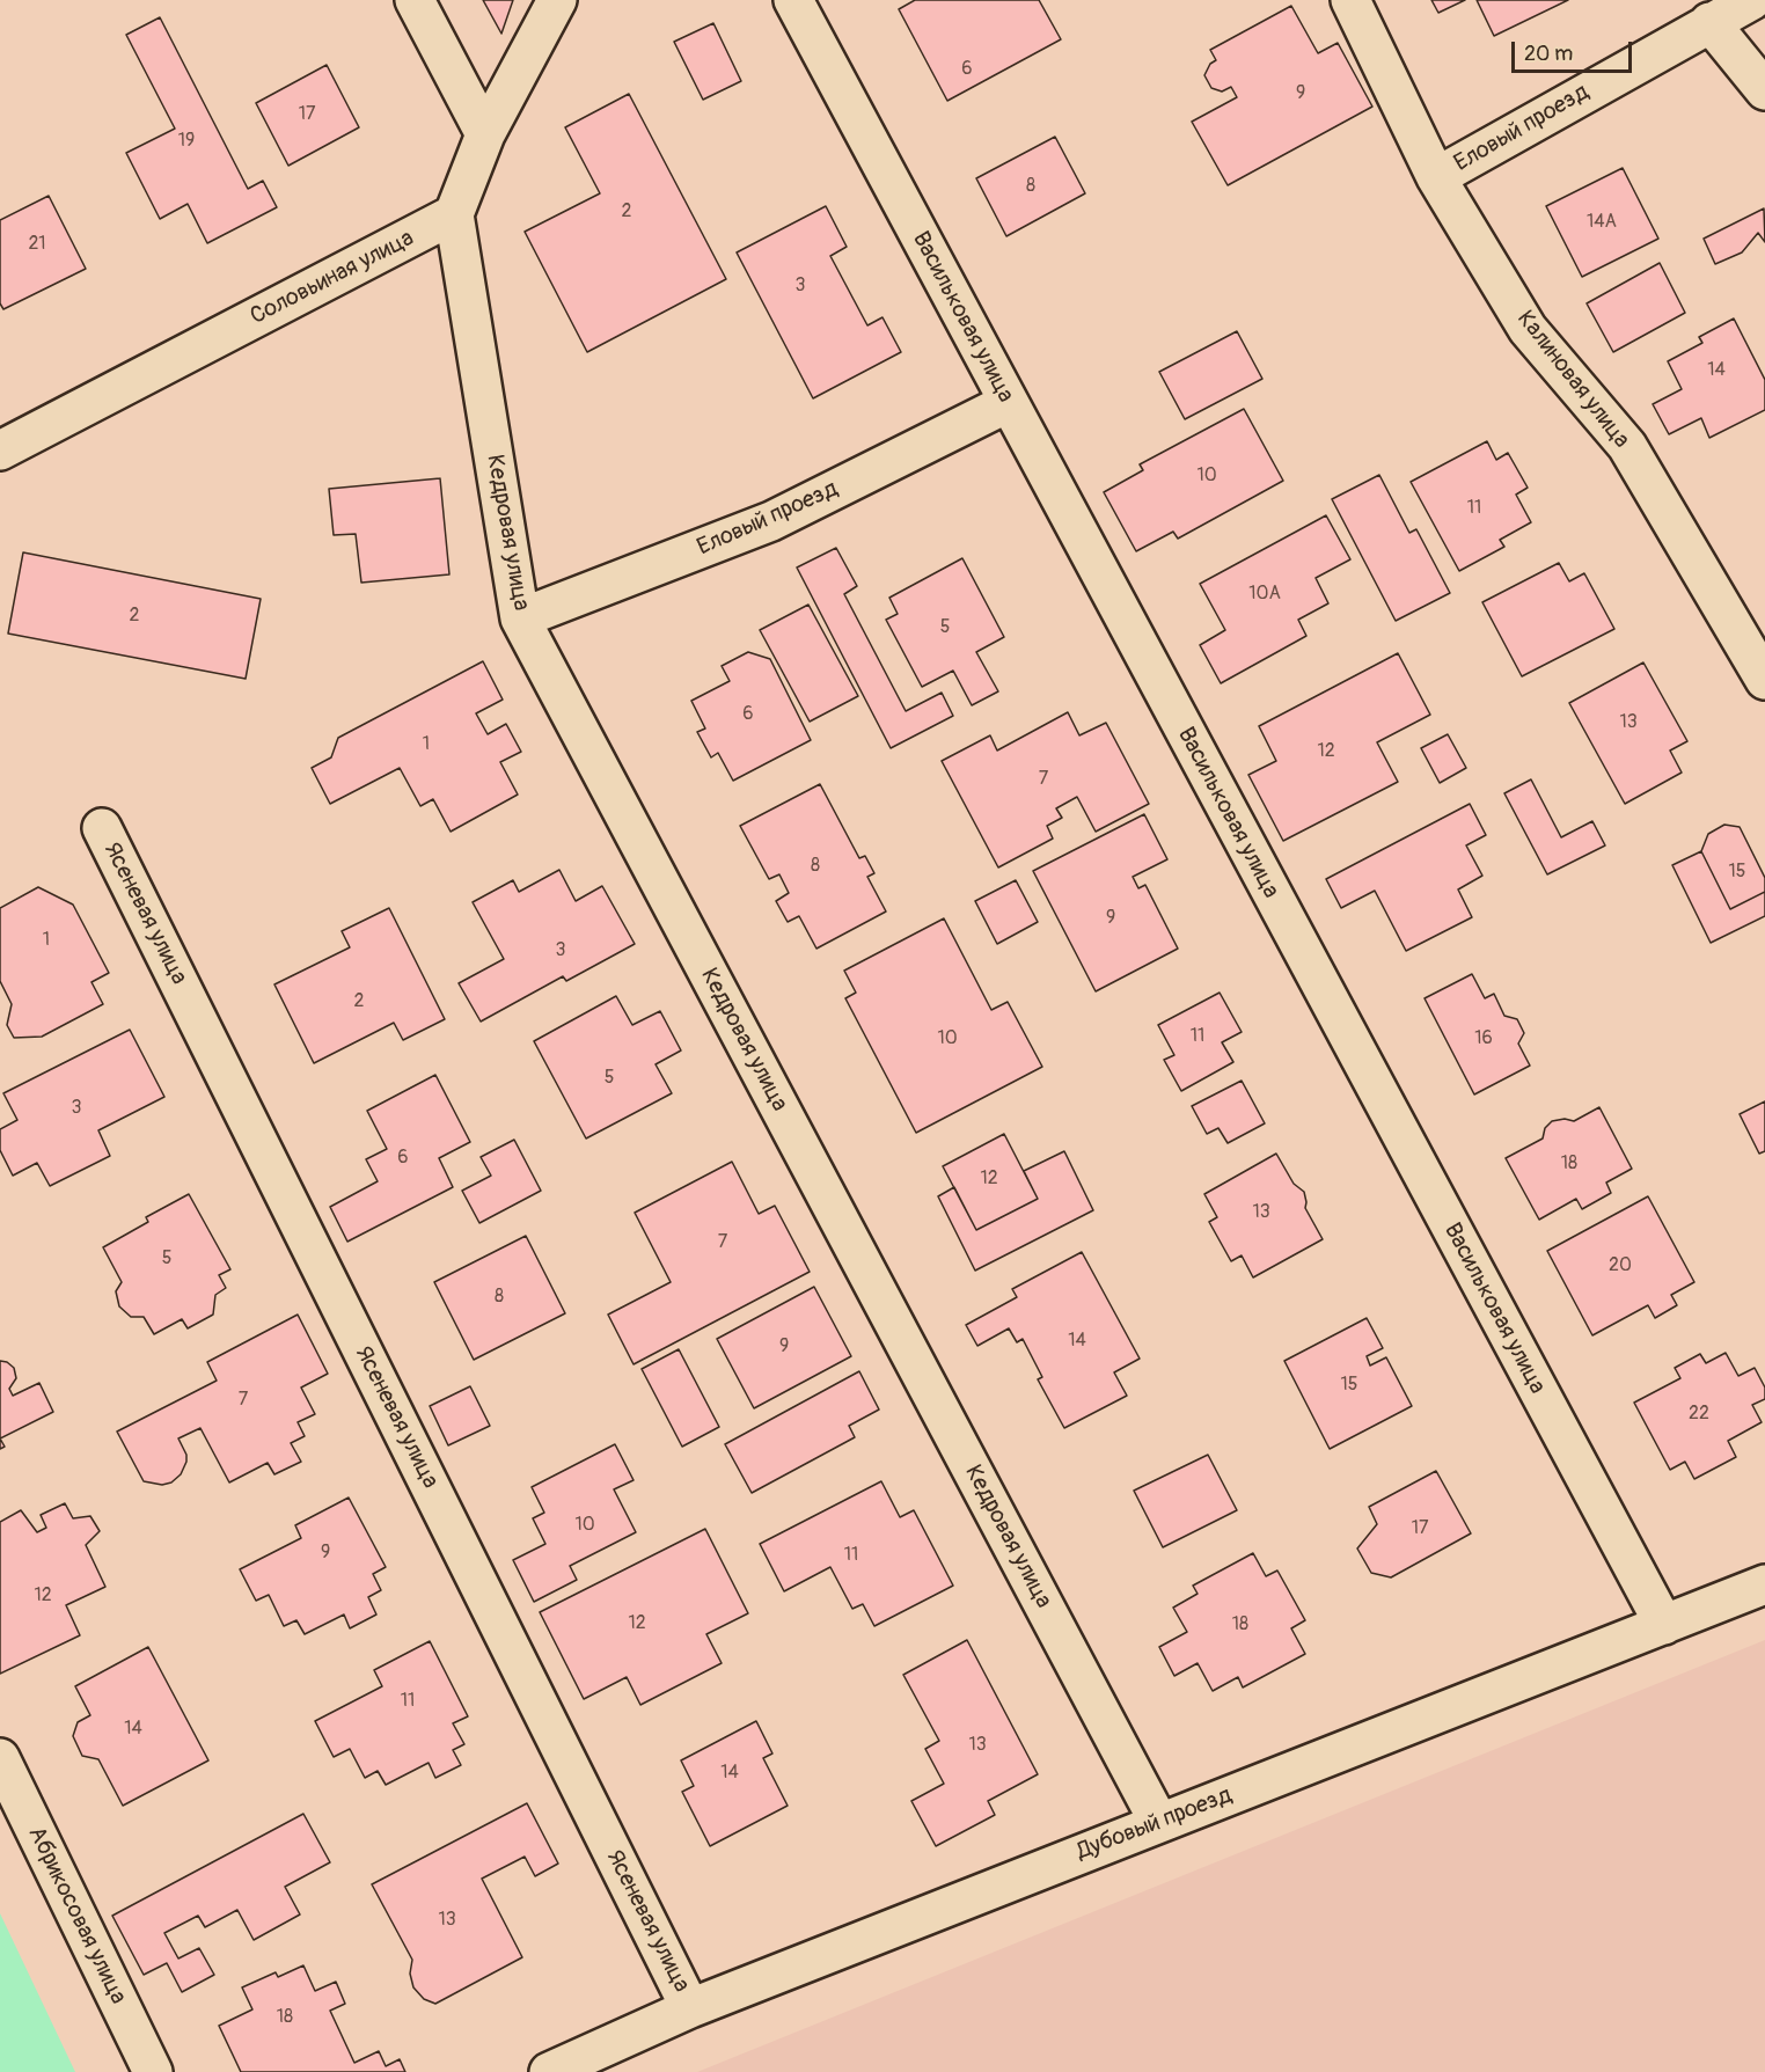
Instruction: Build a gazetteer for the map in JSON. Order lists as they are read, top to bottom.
{
  "streets": {
    "street": [
      "Еловый проезд",
      "Соловьиная улица",
      "Васильковая улица",
      "Калиновая улица",
      "Кедровая улица",
      "Ясеневая улица",
      "Дубовый проезд",
      "Абрикосовая улица"
    ]
  },
  "crossings": [
    ["Еловый проезд", "Васильковая улица"],
    ["Еловый проезд", "Калиновая улица"],
    ["Еловый проезд", "Кедровая улица"],
    ["Соловьиная улица", "Кедровая улица"],
    ["Васильковая улица", "Дубовый проезд"],
    ["Кедровая улица", "Дубовый проезд"],
    ["Ясеневая улица", "Дубовый проезд"]
  ],
  "house_numbers": [
    "6",
    "9",
    "17",
    "19",
    "8",
    "2",
    "14А",
    "21",
    "3",
    "14",
    "10",
    "11",
    "10А",
    "2",
    "5",
    "6",
    "13",
    "1",
    "12",
    "7",
    "8",
    "15",
    "9",
    "1",
    "3",
    "2",
    "11",
    "10",
    "16",
    "5",
    "3",
    "6",
    "18",
    "12",
    "13",
    "7",
    "5",
    "20",
    "8",
    "14",
    "9",
    "15",
    "7",
    "22",
    "10",
    "17",
    "9",
    "11",
    "12",
    "12",
    "18",
    "11",
    "14",
    "13",
    "14",
    "13",
    "18"
  ],
  "scale_bar": "20 m"
}
